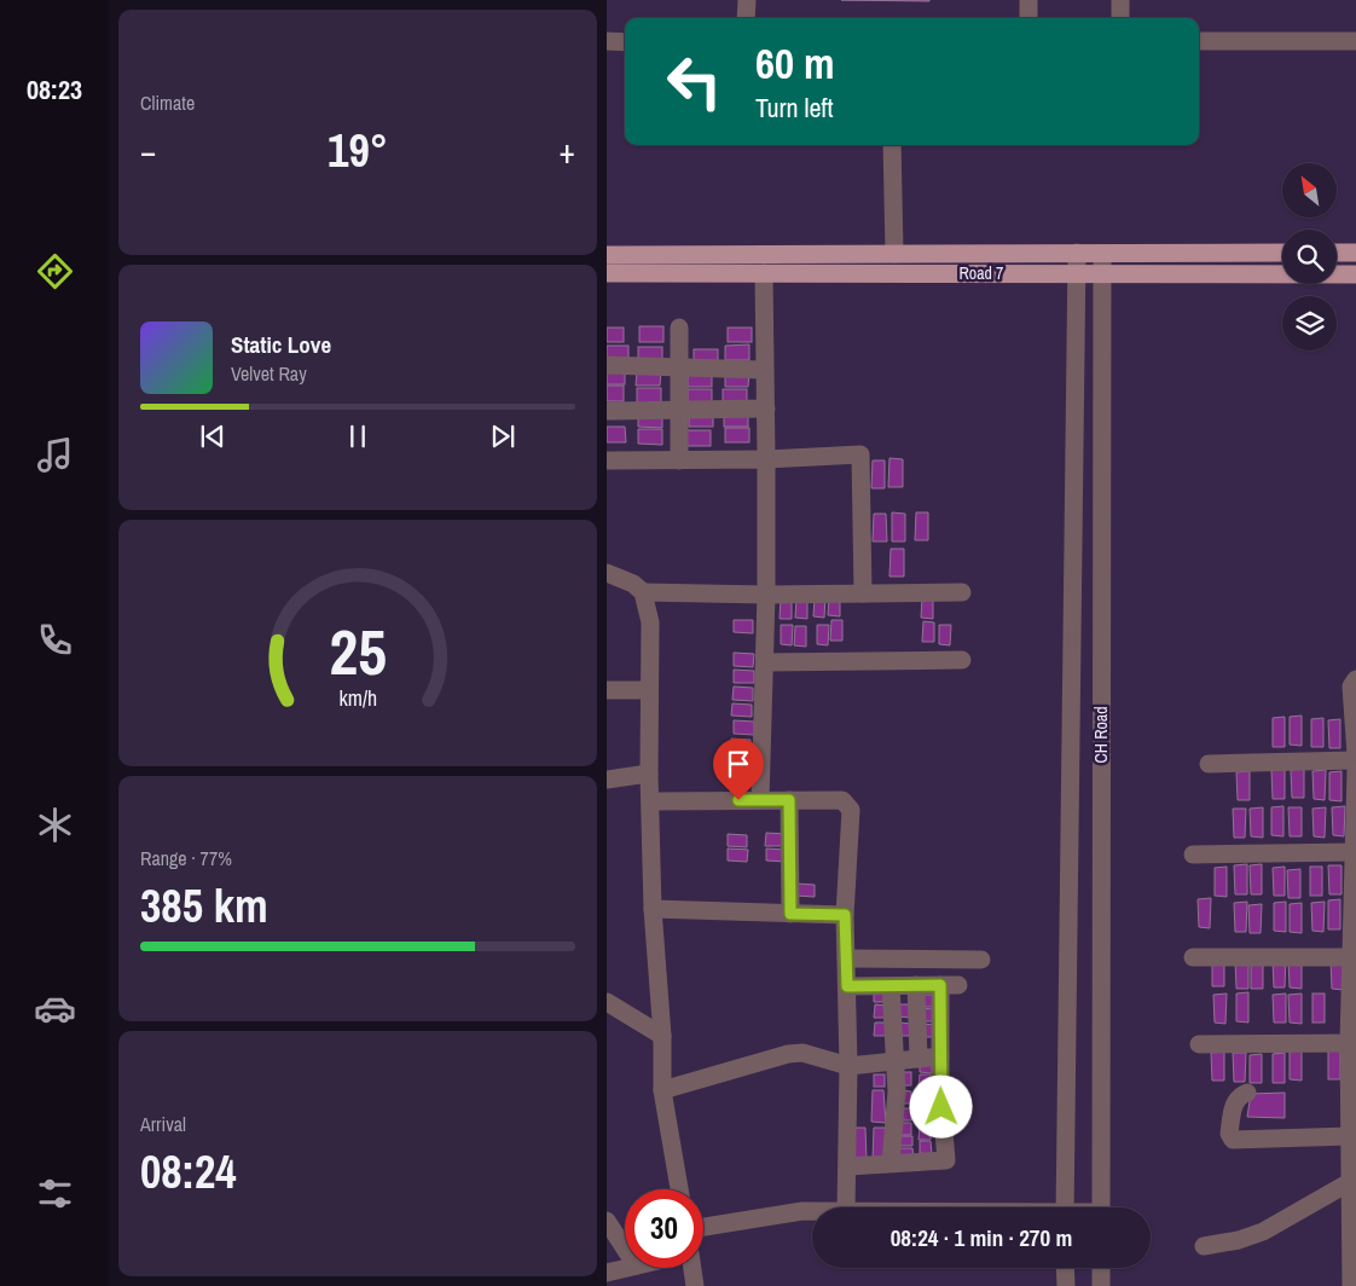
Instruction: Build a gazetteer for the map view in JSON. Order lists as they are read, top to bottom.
{
  "streets": {
    "main road": ["Road 7"],
    "street": ["CH Road"]
  },
  "crossings": [
    ["Road 7", "CH Road"]
  ],
  "north": "top left",
  "page": {
    "tabs": "08:23",
    "tile": [
      "Climate",
      ["Range · 77%", "385 km"],
      ["Arrival", "08:24"]
    ],
    "turn": ["60 m", "Turn left"],
    "heat": ["−", "19°", "+"],
    "song": ["Static Love", "Velvet Ray"],
    "limit": "30",
    "trip": "08:24 · 1 min · 270 m",
    "gauge": ["25", "km/h"]
  }
}
